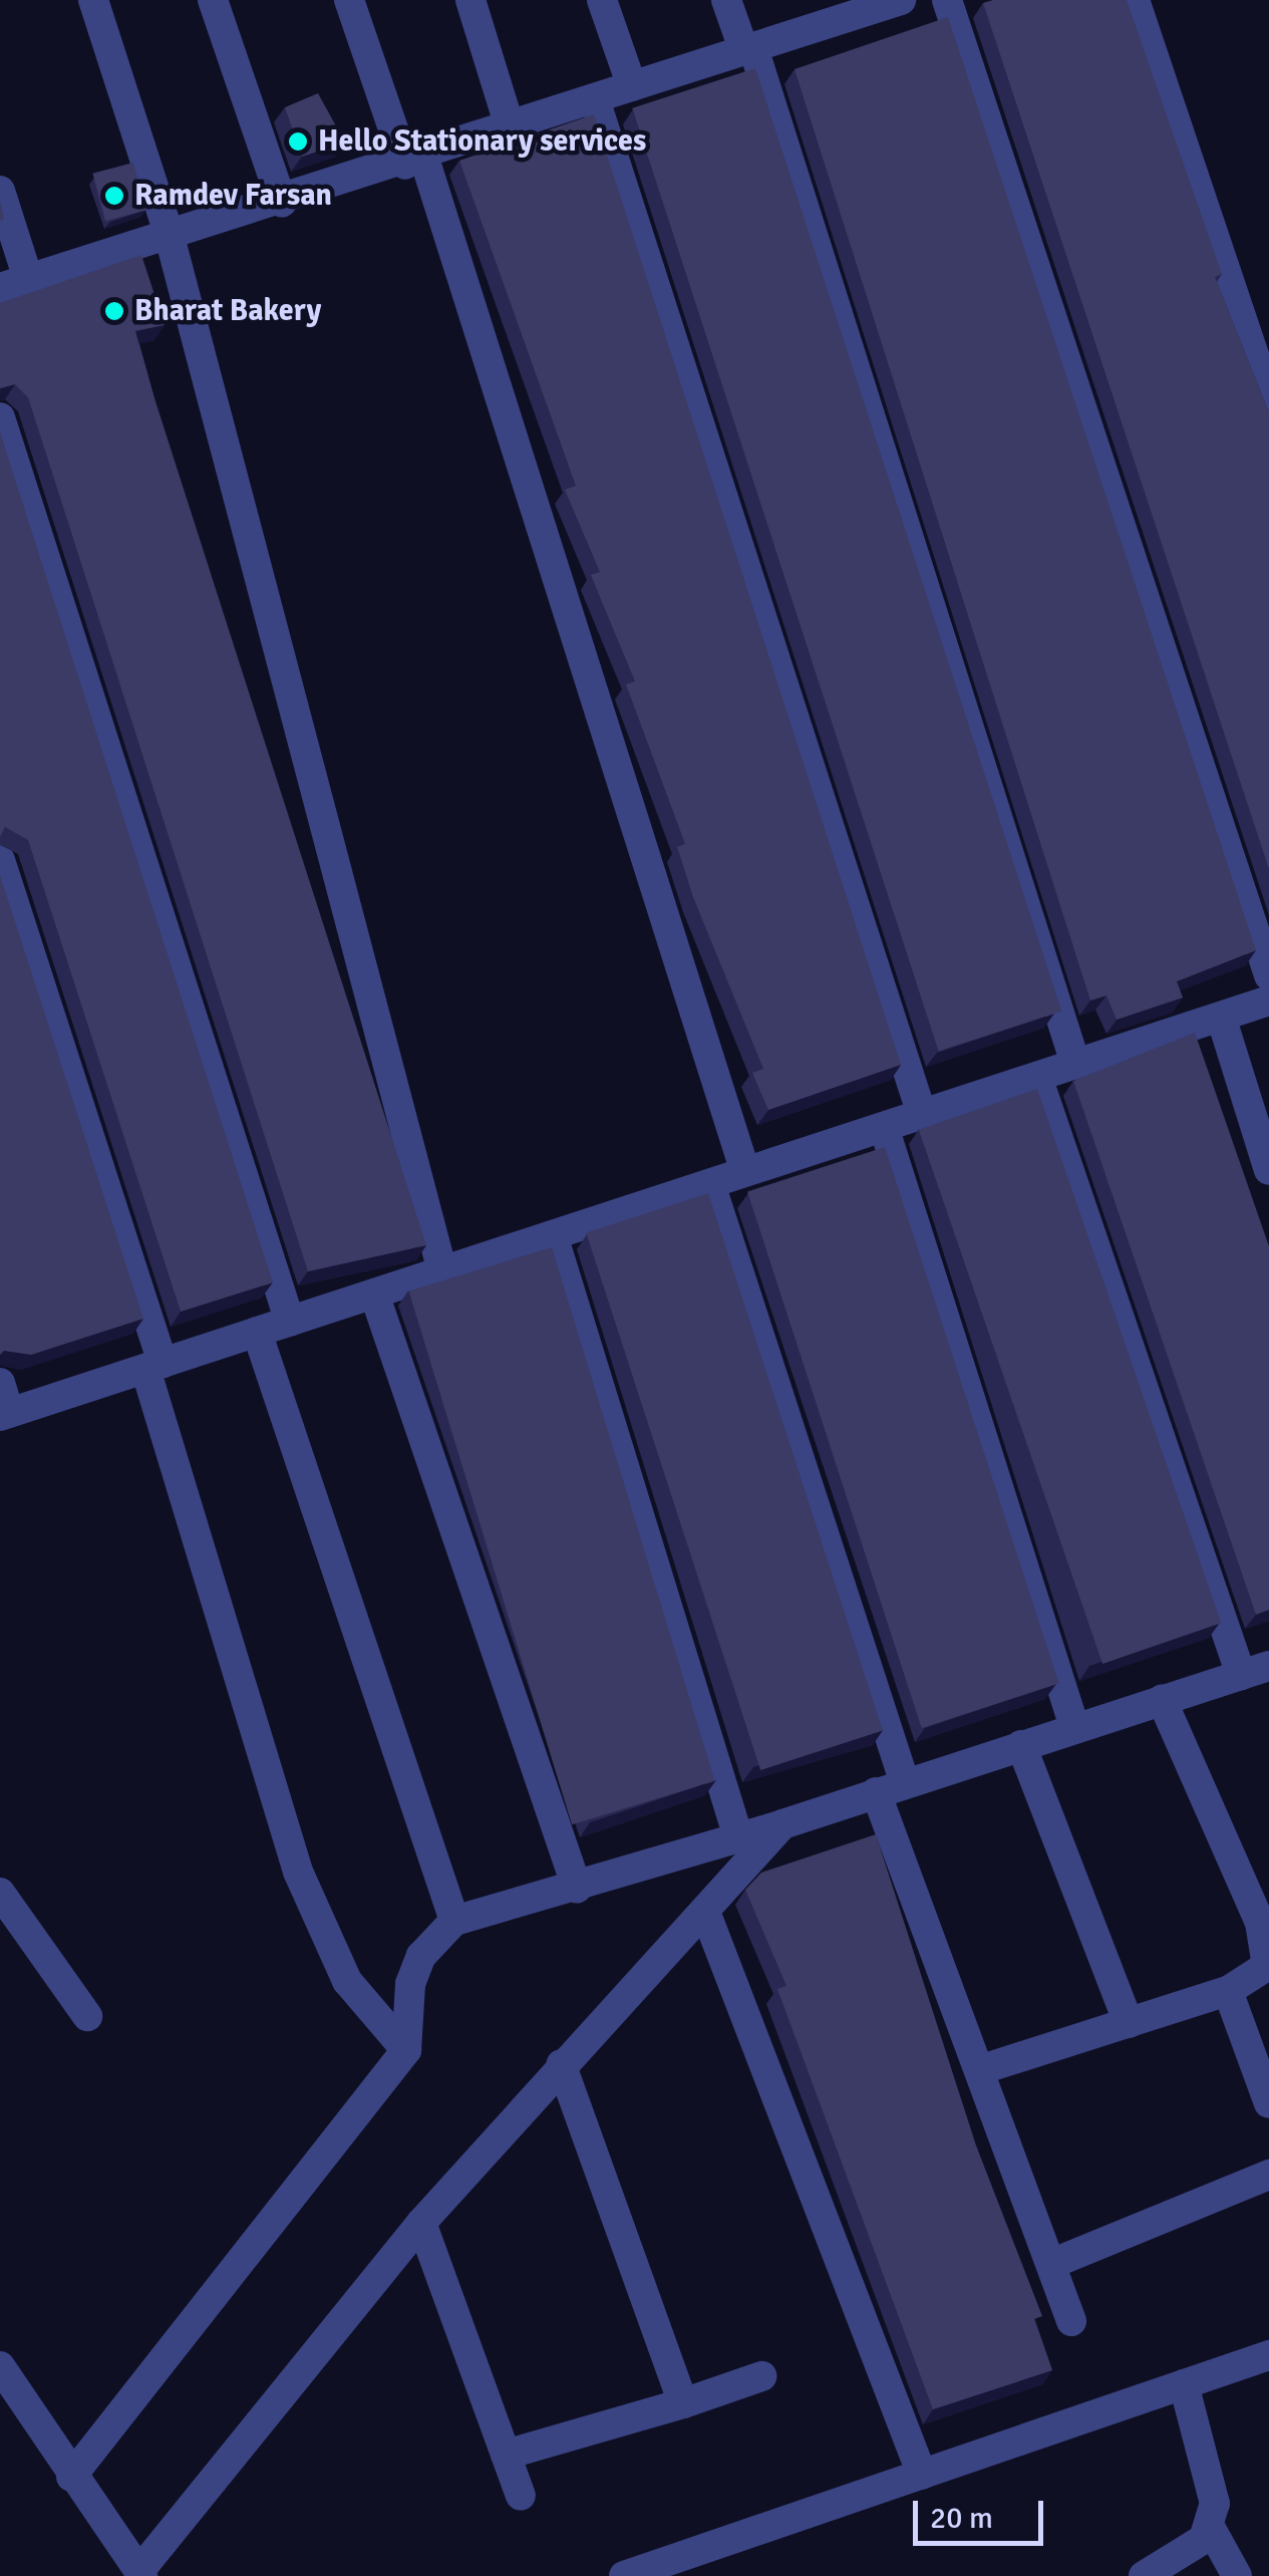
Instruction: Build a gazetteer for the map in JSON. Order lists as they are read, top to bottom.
{
  "places": ["Hello Stationary services", "Ramdev Farsan", "Bharat Bakery"],
  "scale_bar": "20 m"
}
